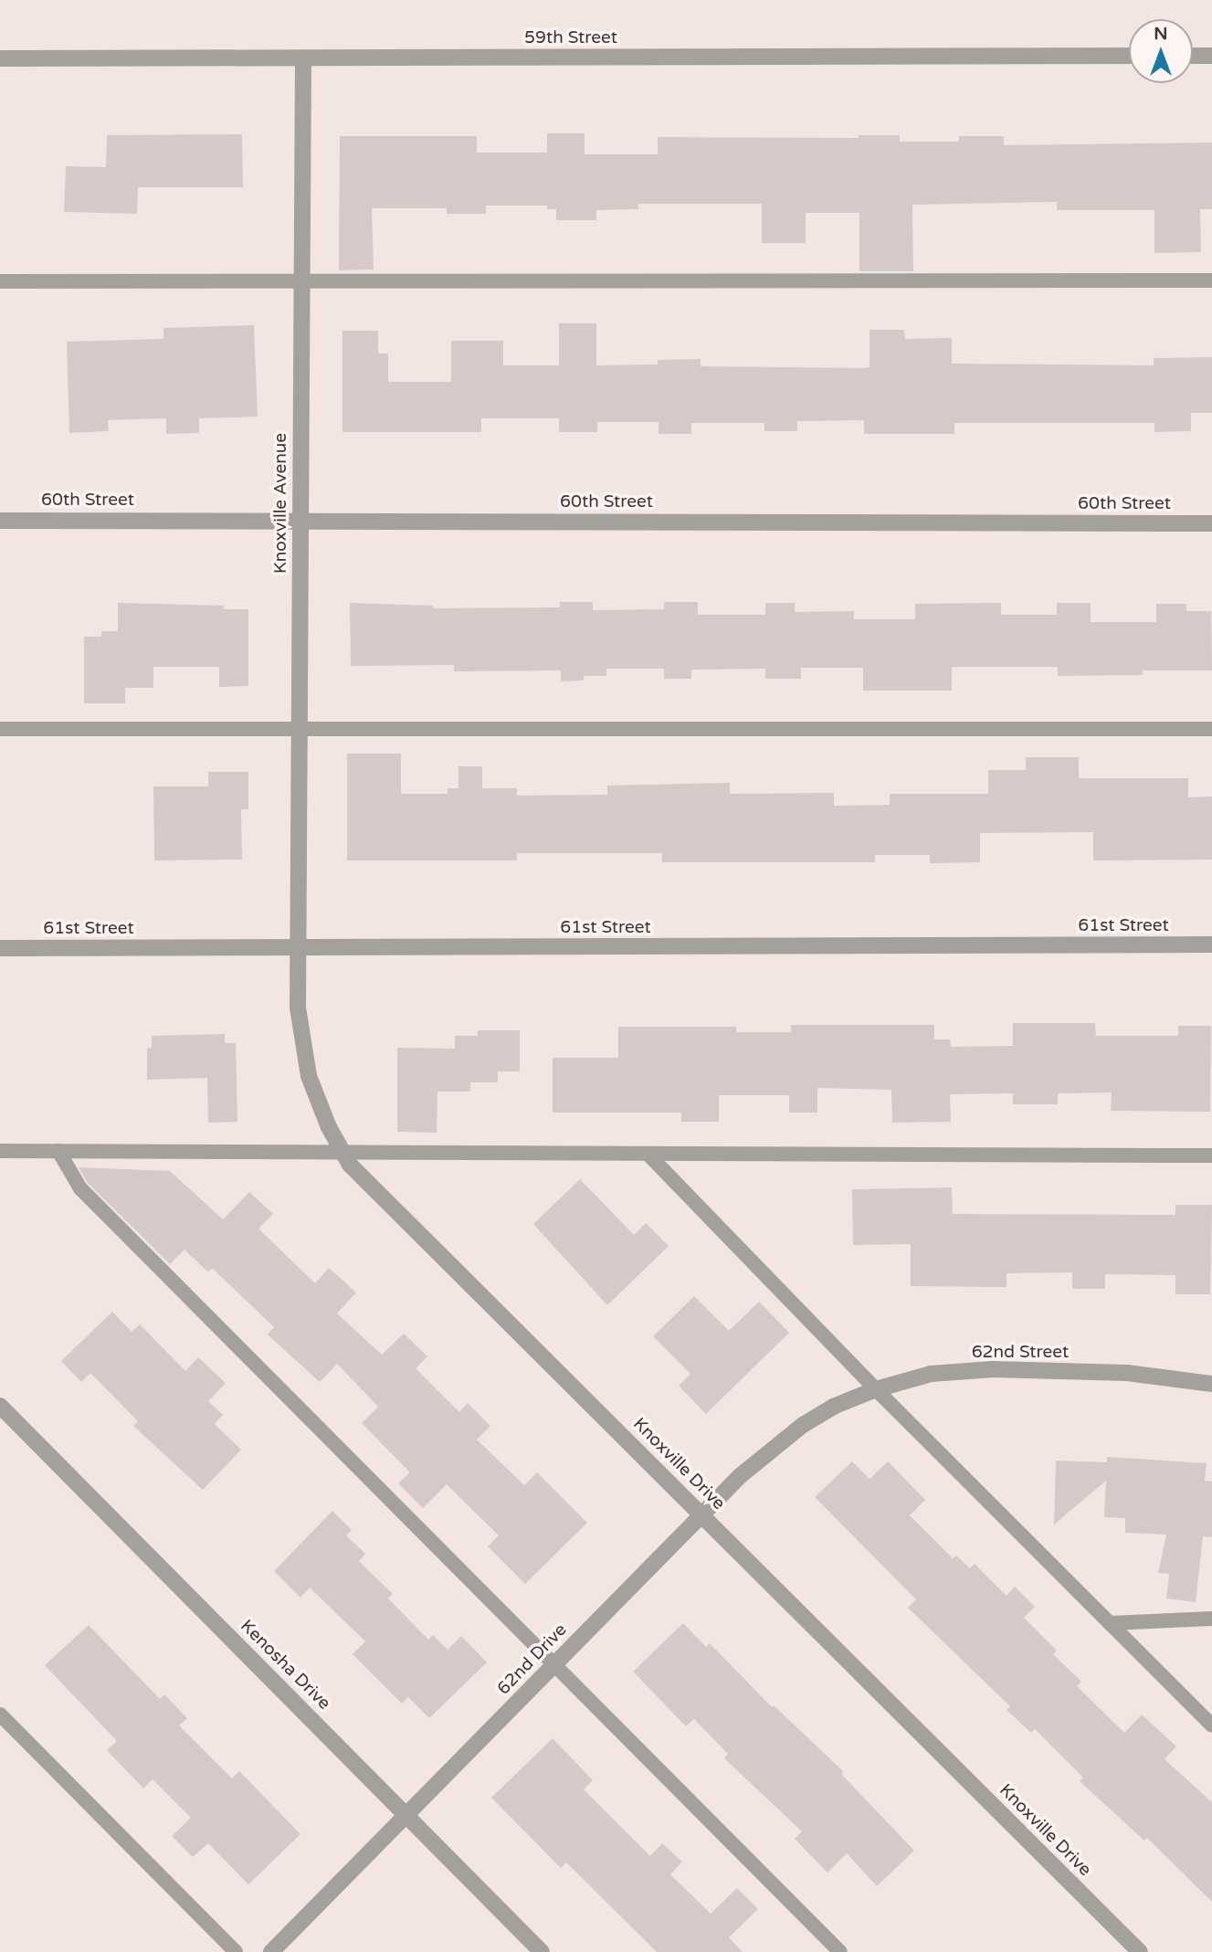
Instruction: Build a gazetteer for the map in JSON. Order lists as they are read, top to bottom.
{
  "streets": {
    "street": [
      "59th Street",
      "60th Street",
      "Knoxville Avenue",
      "61st Street",
      "62nd Street",
      "Knoxville Drive",
      "62nd Drive",
      "Kenosha Drive"
    ]
  },
  "crossings": [
    ["59th Street", "Knoxville Avenue"],
    ["60th Street", "Knoxville Avenue"],
    ["Knoxville Avenue", "61st Street"],
    ["Knoxville Avenue", "Knoxville Drive"],
    ["61st Street", "Knoxville Drive"],
    ["62nd Street", "62nd Drive"],
    ["Knoxville Drive", "62nd Drive"],
    ["62nd Drive", "Kenosha Drive"]
  ],
  "north": "top"
}
